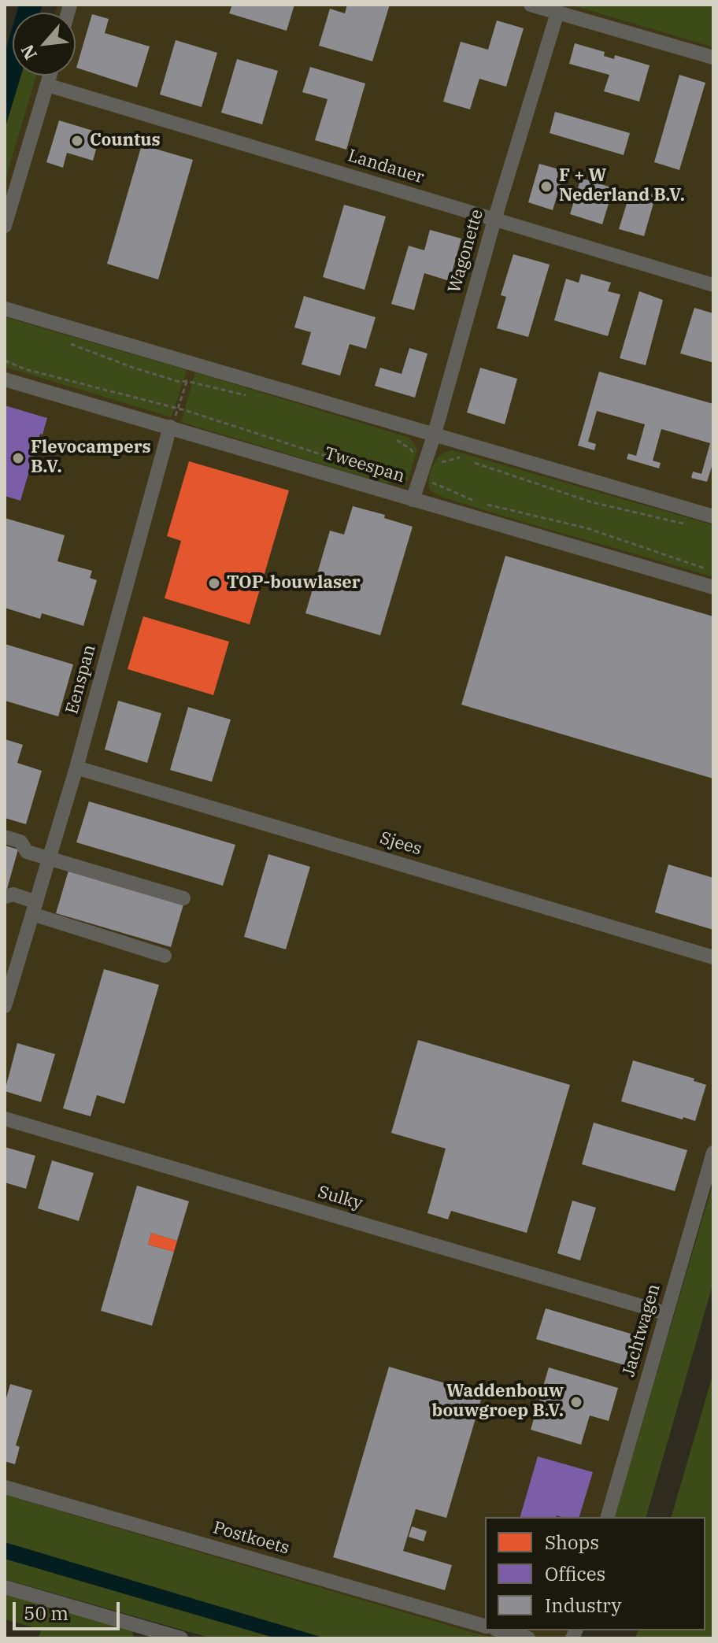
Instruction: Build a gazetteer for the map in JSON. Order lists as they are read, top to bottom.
{
  "streets": {
    "street": [
      "Landauer",
      "Wagonette",
      "Tweespan",
      "Eenspan",
      "Sjees",
      "Sulky",
      "Jachtwagen",
      "Postkoets"
    ]
  },
  "crossings": [
    ["Landauer", "Wagonette"],
    ["Wagonette", "Tweespan"],
    ["Tweespan", "Eenspan"],
    ["Eenspan", "Sjees"],
    ["Sulky", "Jachtwagen"]
  ],
  "places": [
    "Countus",
    "F + W Nederland B.V.",
    "Flevocampers B.V.",
    "TOP-bouwlaser",
    "Waddenbouw bouwgroep B.V."
  ],
  "legend": ["Shops", "Offices", "Industry"],
  "scale_bar": "50 m",
  "north": "bottom left"
}
